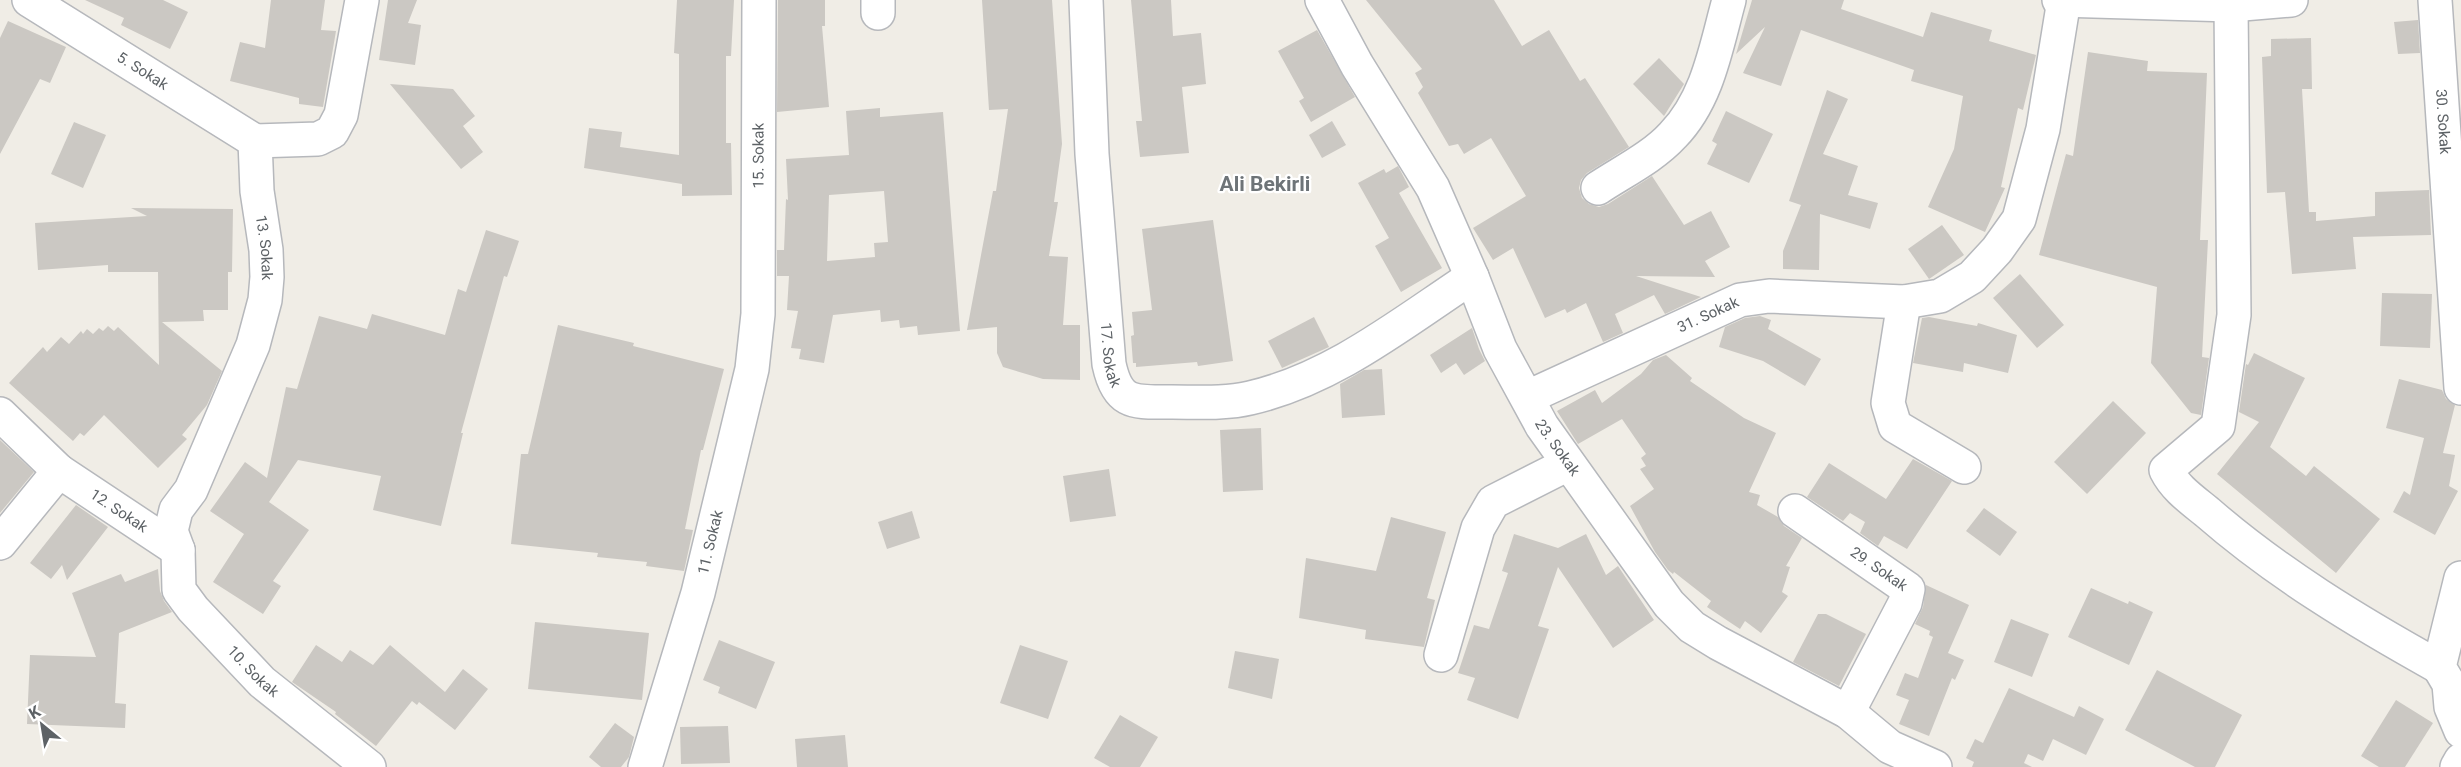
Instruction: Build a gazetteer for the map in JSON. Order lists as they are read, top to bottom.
{
  "streets": {
    "street": [
      "5. Sokak",
      "30. Sokak",
      "15. Sokak",
      "13. Sokak",
      "31. Sokak",
      "17. Sokak",
      "23. Sokak",
      "12. Sokak",
      "11. Sokak",
      "29. Sokak",
      "10. Sokak"
    ]
  },
  "crossings": [
    ["5. Sokak", "13. Sokak"],
    ["15. Sokak", "11. Sokak"],
    ["13. Sokak", "12. Sokak"],
    ["13. Sokak", "10. Sokak"],
    ["31. Sokak", "23. Sokak"],
    ["17. Sokak", "23. Sokak"],
    ["23. Sokak", "29. Sokak"],
    ["12. Sokak", "10. Sokak"]
  ],
  "districts": ["Ali Bekirli"],
  "north": "top left"
}
